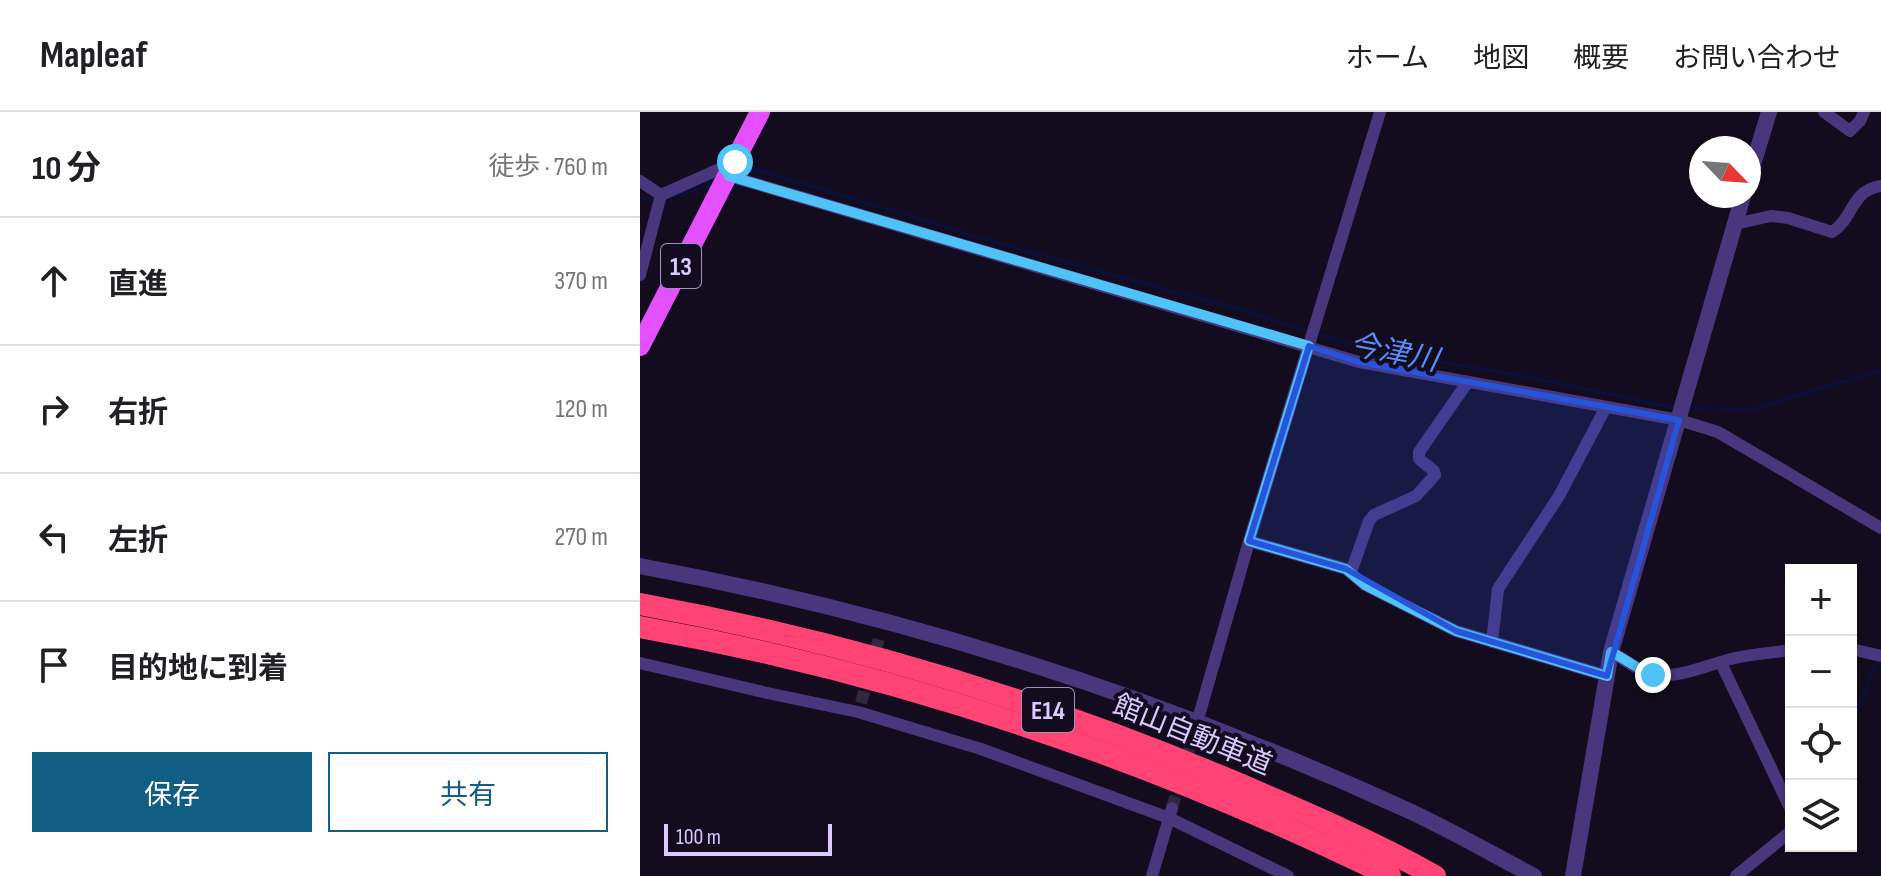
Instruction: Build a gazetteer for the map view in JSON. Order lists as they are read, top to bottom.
{
  "streets": {
    "highway": ["E14", "館山自動車道"],
    "main road": ["13"]
  },
  "water": ["今津川"],
  "scale_bar": "100 m",
  "north": "bottom right",
  "page": {
    "header": "Mapleaf",
    "nav": [
      "ホーム",
      "地図",
      "概要",
      "お問い合わせ"
    ],
    "heading": ["10 分", "徒歩 · 760 m"],
    "list": [
      ["直進", "370 m"],
      ["右折", "120 m"],
      ["左折", "270 m"],
      "目的地に到着"
    ],
    "map_buttons": ["+", "−"],
    "buttons": ["保存", "共有"],
    "scale": "100 m"
  }
}
